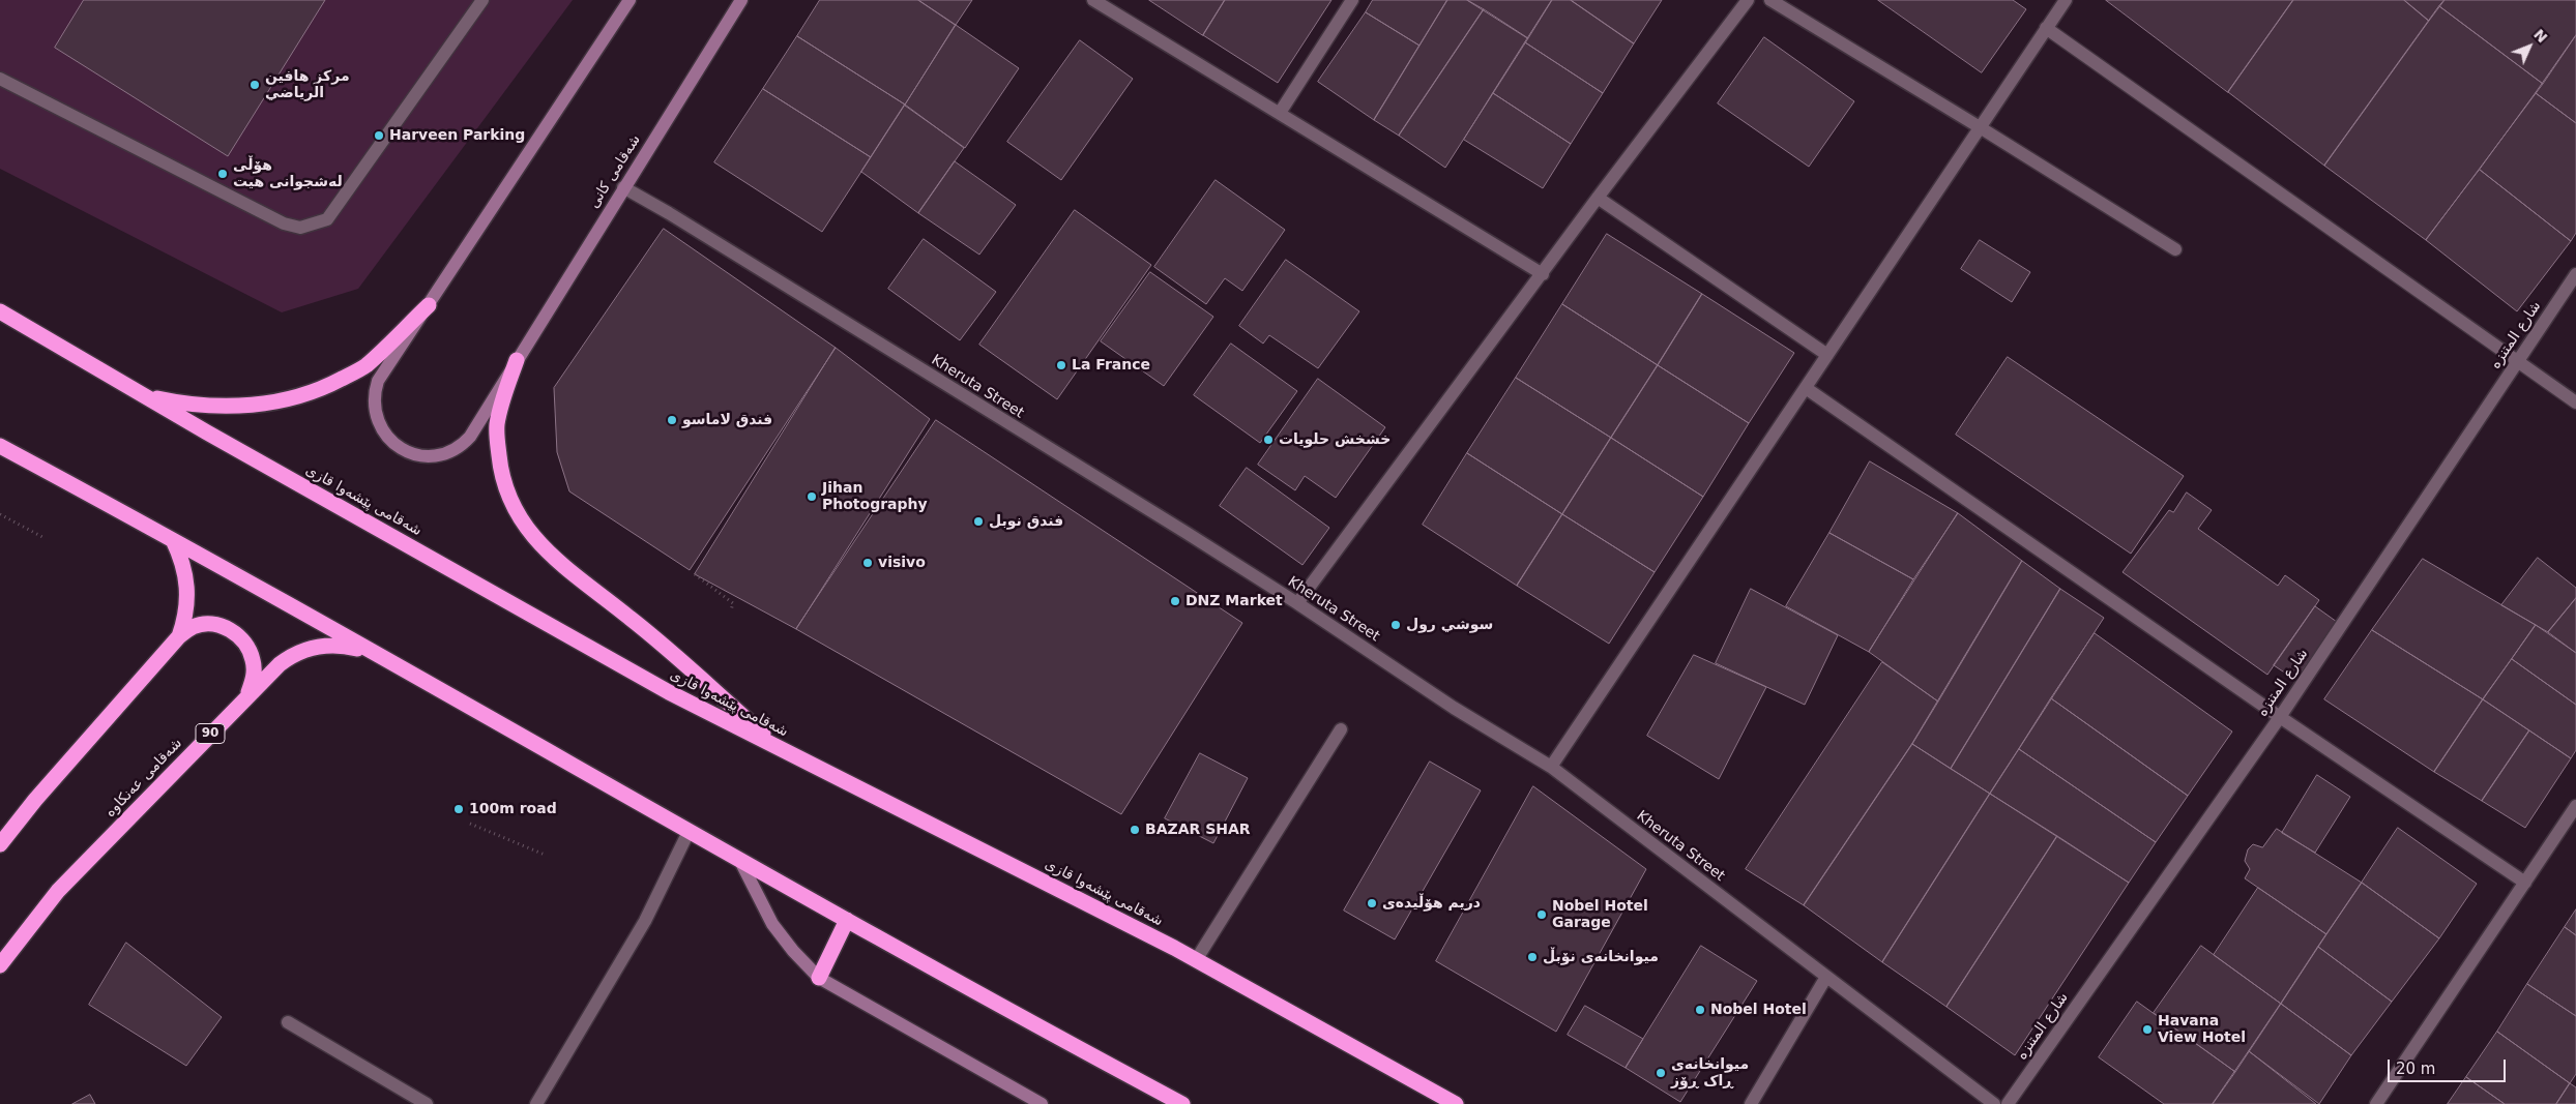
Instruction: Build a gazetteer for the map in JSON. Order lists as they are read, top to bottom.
{
  "streets": {
    "highway": ["شەقامی پێشەوا قازی", "90", "شەقامی عەنکاوە"],
    "street": ["شەقامی کانی", "شارع المتنزه", "Kheruta Street"]
  },
  "crossings": [
    ["شەقامی کانی", "Kheruta Street"]
  ],
  "places": [
    "مركز هافين الرياضي",
    "Harveen Parking",
    "ھۆڵی لەشجوانی ھیت",
    "La France",
    "فندق لاماسو",
    "خشخش حلويات",
    "Jihan Photography",
    "فندق نوبل",
    "visivo",
    "DNZ Market",
    "سوشي رول",
    "100m road",
    "BAZAR SHAR",
    "دریم ھۆڵیدەی",
    "Nobel Hotel Garage",
    "میوانخانەی نۆبڵ",
    "Nobel Hotel",
    "Havana View Hotel",
    "میوانخانەی ڕاک ڕۆز"
  ],
  "scale_bar": "20 m",
  "north": "top right"
}
